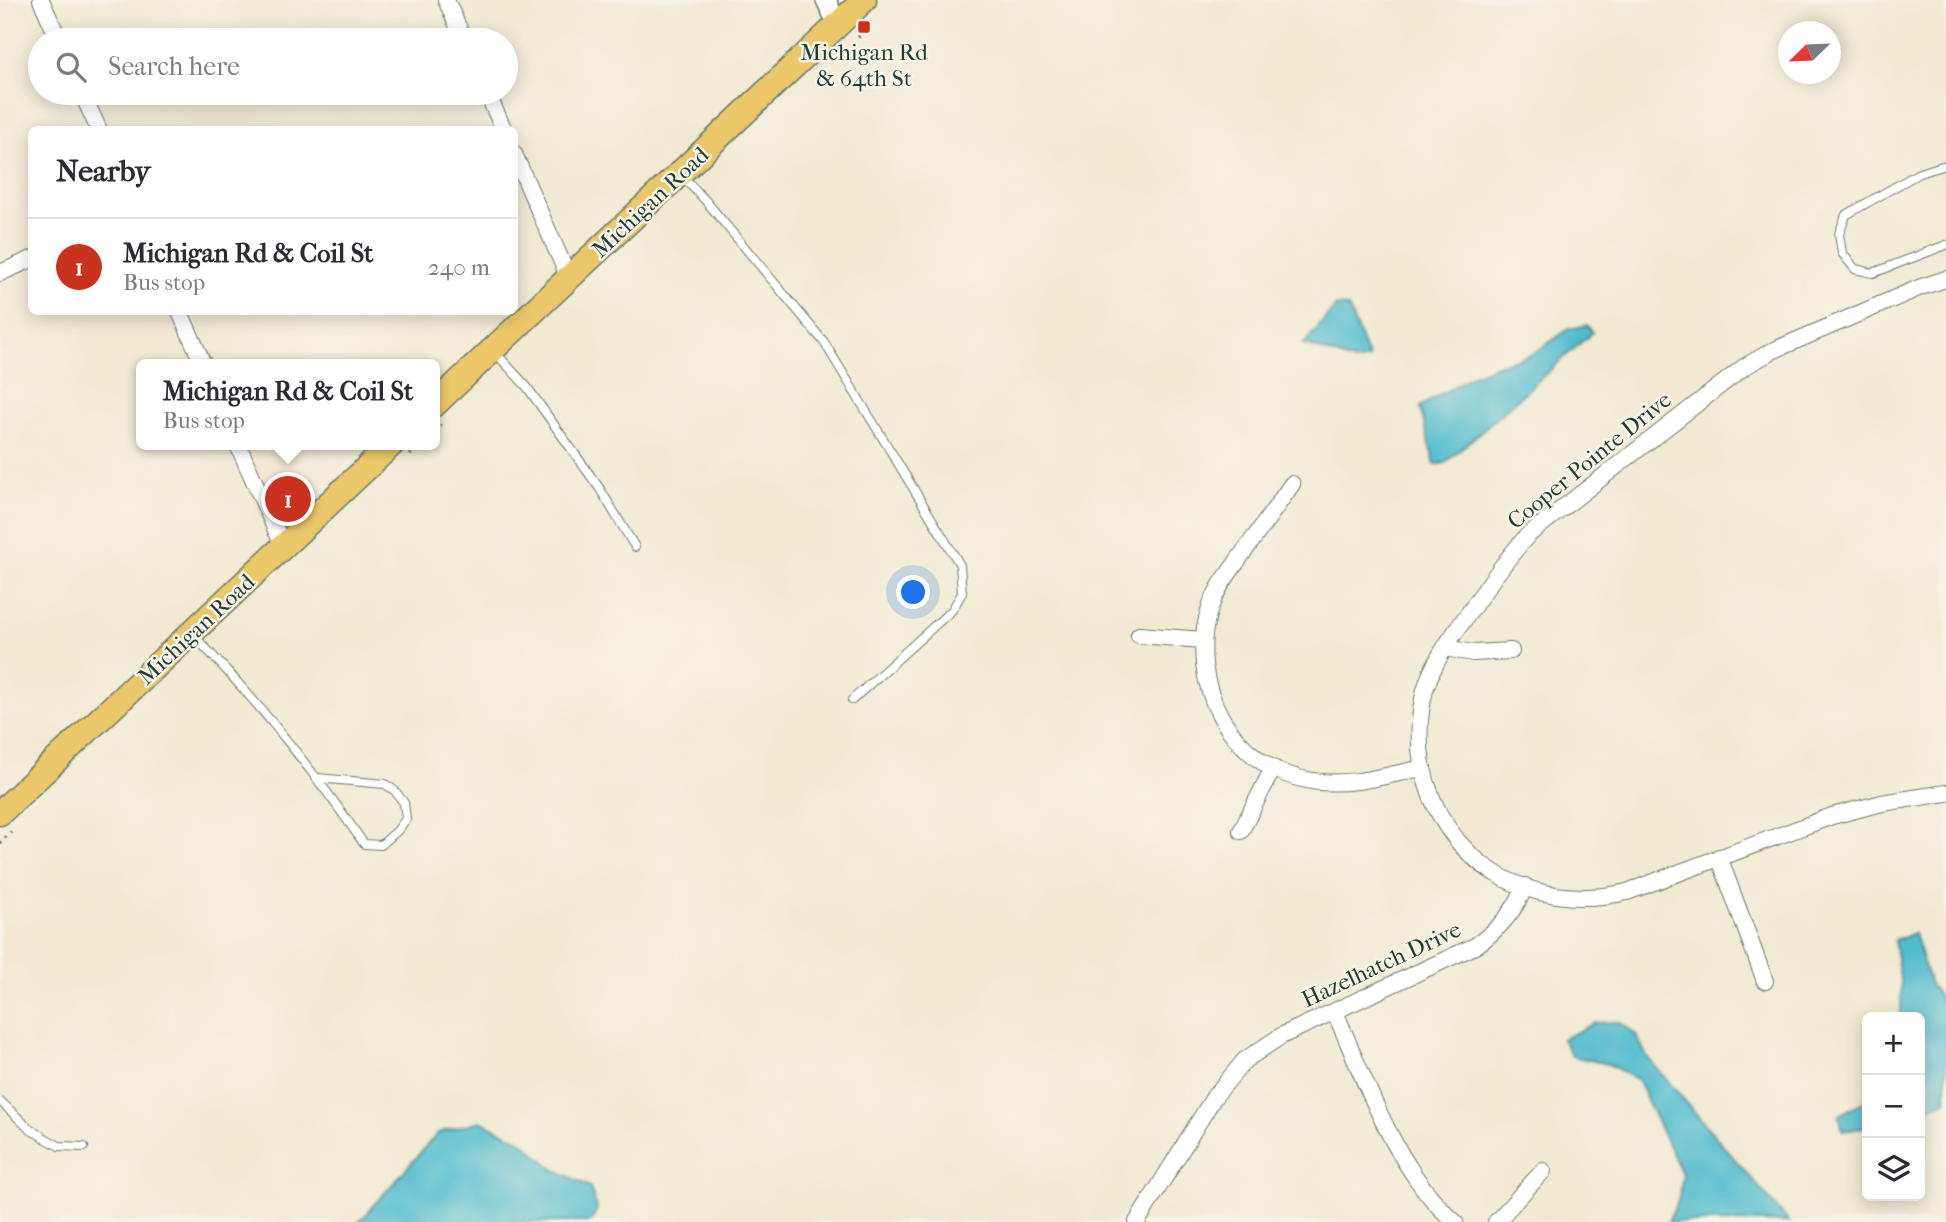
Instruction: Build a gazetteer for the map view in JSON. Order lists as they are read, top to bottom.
{
  "streets": {
    "main road": ["Michigan Road"],
    "street": ["Cooper Pointe Drive", "Hazelhatch Drive"]
  },
  "crossings": [
    ["Cooper Pointe Drive", "Hazelhatch Drive"]
  ],
  "places": {
    "transit": ["Michigan Rd & 64th St"]
  },
  "north": "bottom left",
  "page": {
    "search": "Search here",
    "heading": "Nearby",
    "list": [
      {
        "mark": "1",
        "name": "Michigan Rd & Coil St",
        "note": "Bus stop",
        "value": "240 m"
      }
    ],
    "popup": ["Michigan Rd & Coil St", "Bus stop"],
    "pins": "1",
    "map_buttons": ["+", "−"]
  }
}
